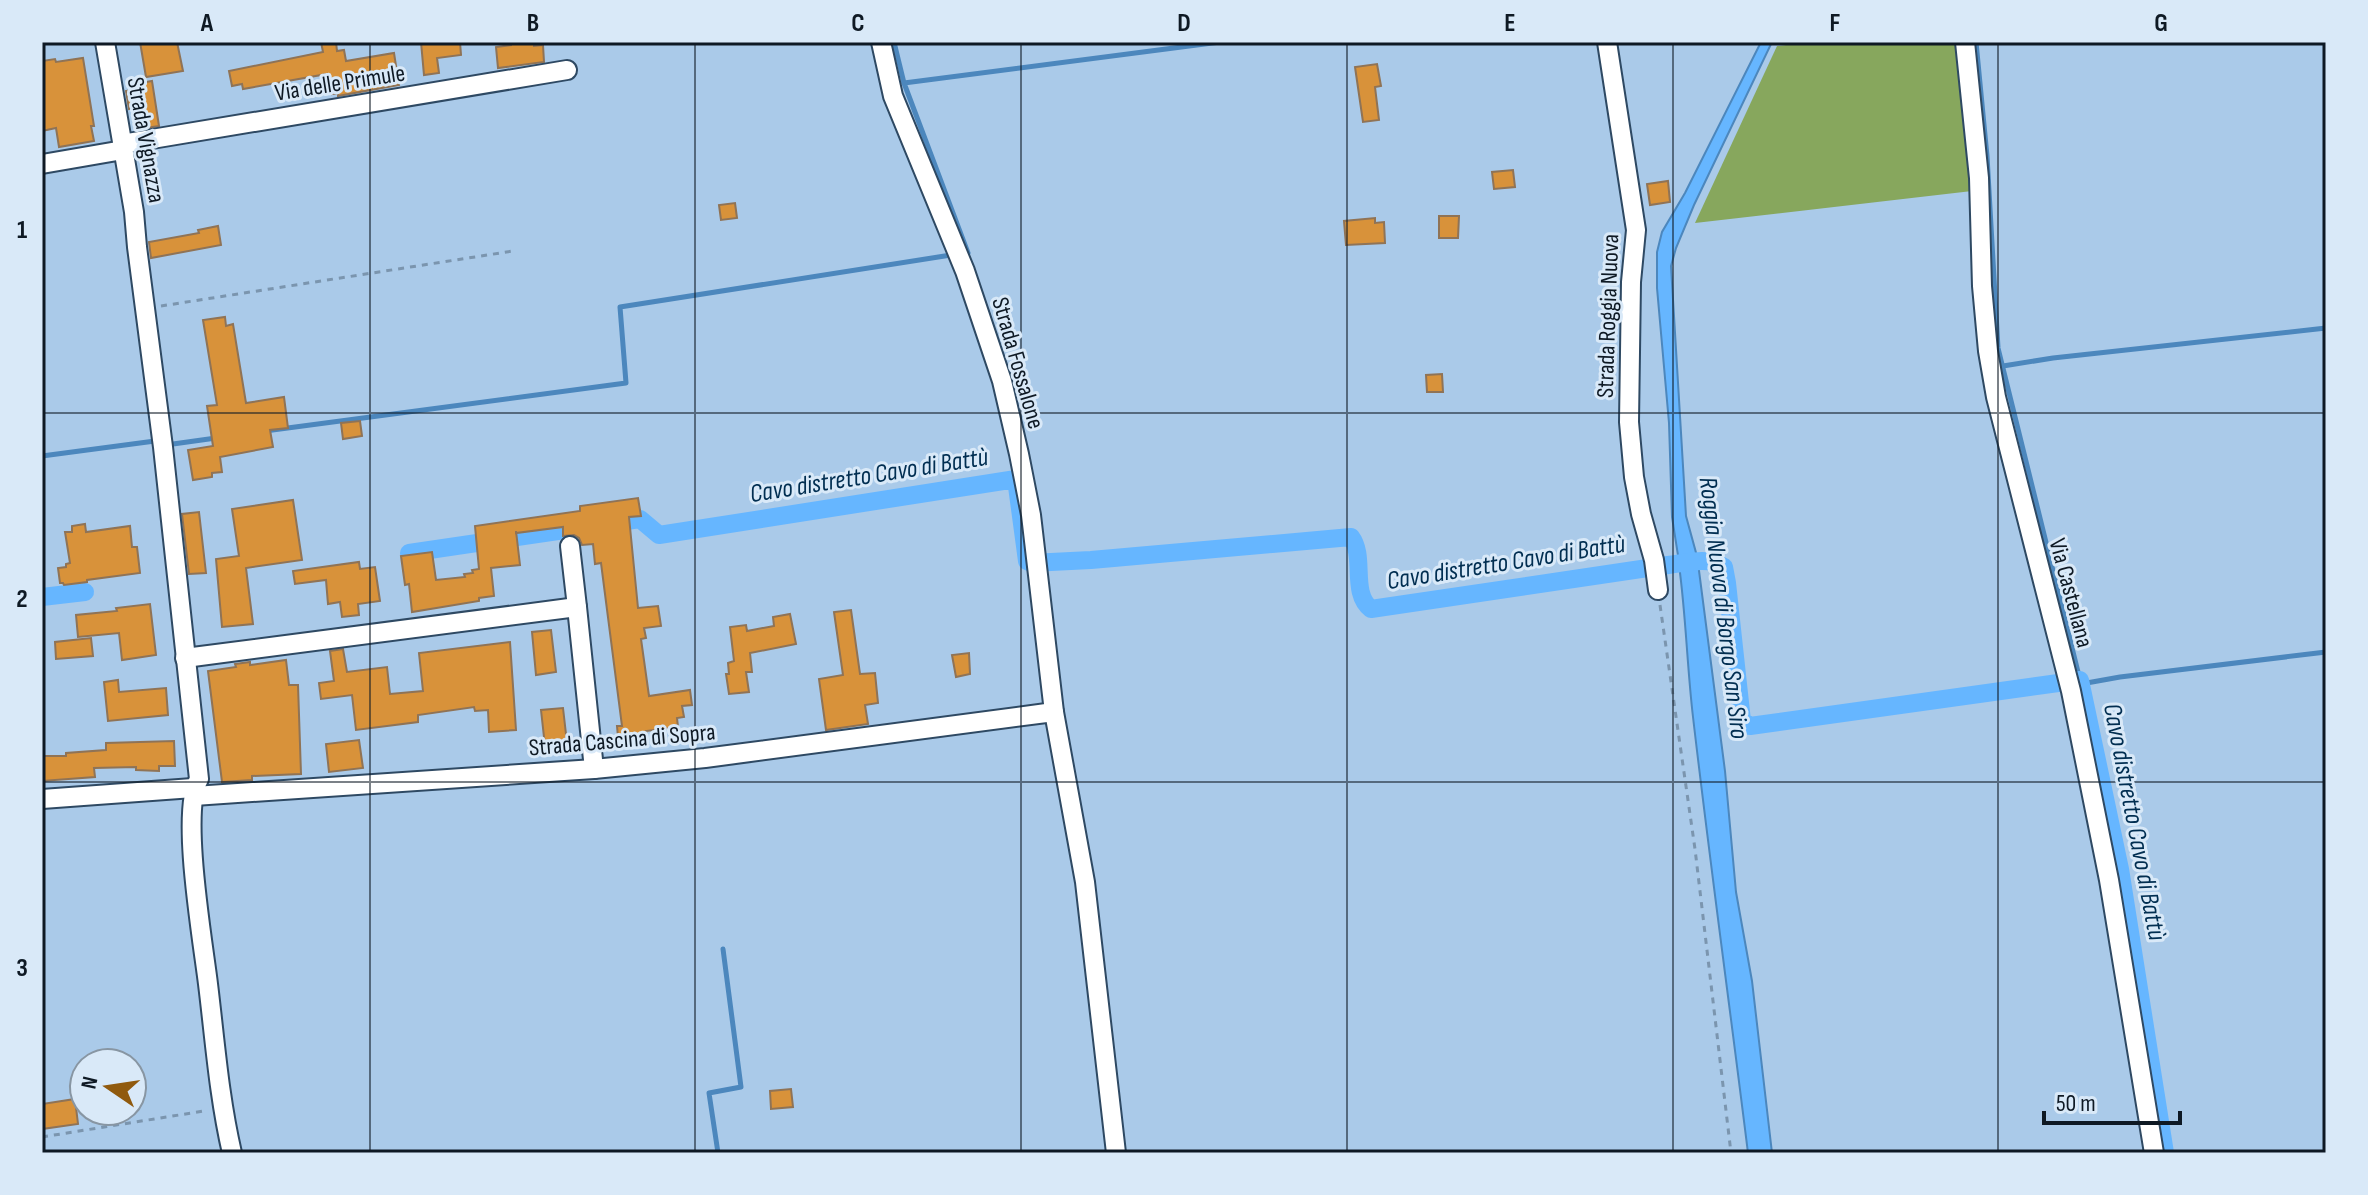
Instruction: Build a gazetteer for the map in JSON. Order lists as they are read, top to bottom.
{
  "streets": {
    "street": [
      "Via delle Primule",
      "Strada Vignazza",
      "Strada Roggia Nuova",
      "Strada Fossalone",
      "Via Castellana",
      "Strada Cascina di Sopra"
    ]
  },
  "crossings": [
    ["Via delle Primule", "Strada Vignazza"],
    ["Strada Vignazza", "Strada Cascina di Sopra"],
    ["Strada Fossalone", "Strada Cascina di Sopra"]
  ],
  "water": ["Cavo distretto Cavo di Battù", "Roggia Nuova di Borgo San Siro"],
  "scale_bar": "50 m",
  "north": "left",
  "grid": {
    "columns": [
      "A",
      "B",
      "C",
      "D",
      "E",
      "F",
      "G"
    ],
    "rows": ["1", "2", "3"]
  }
}
